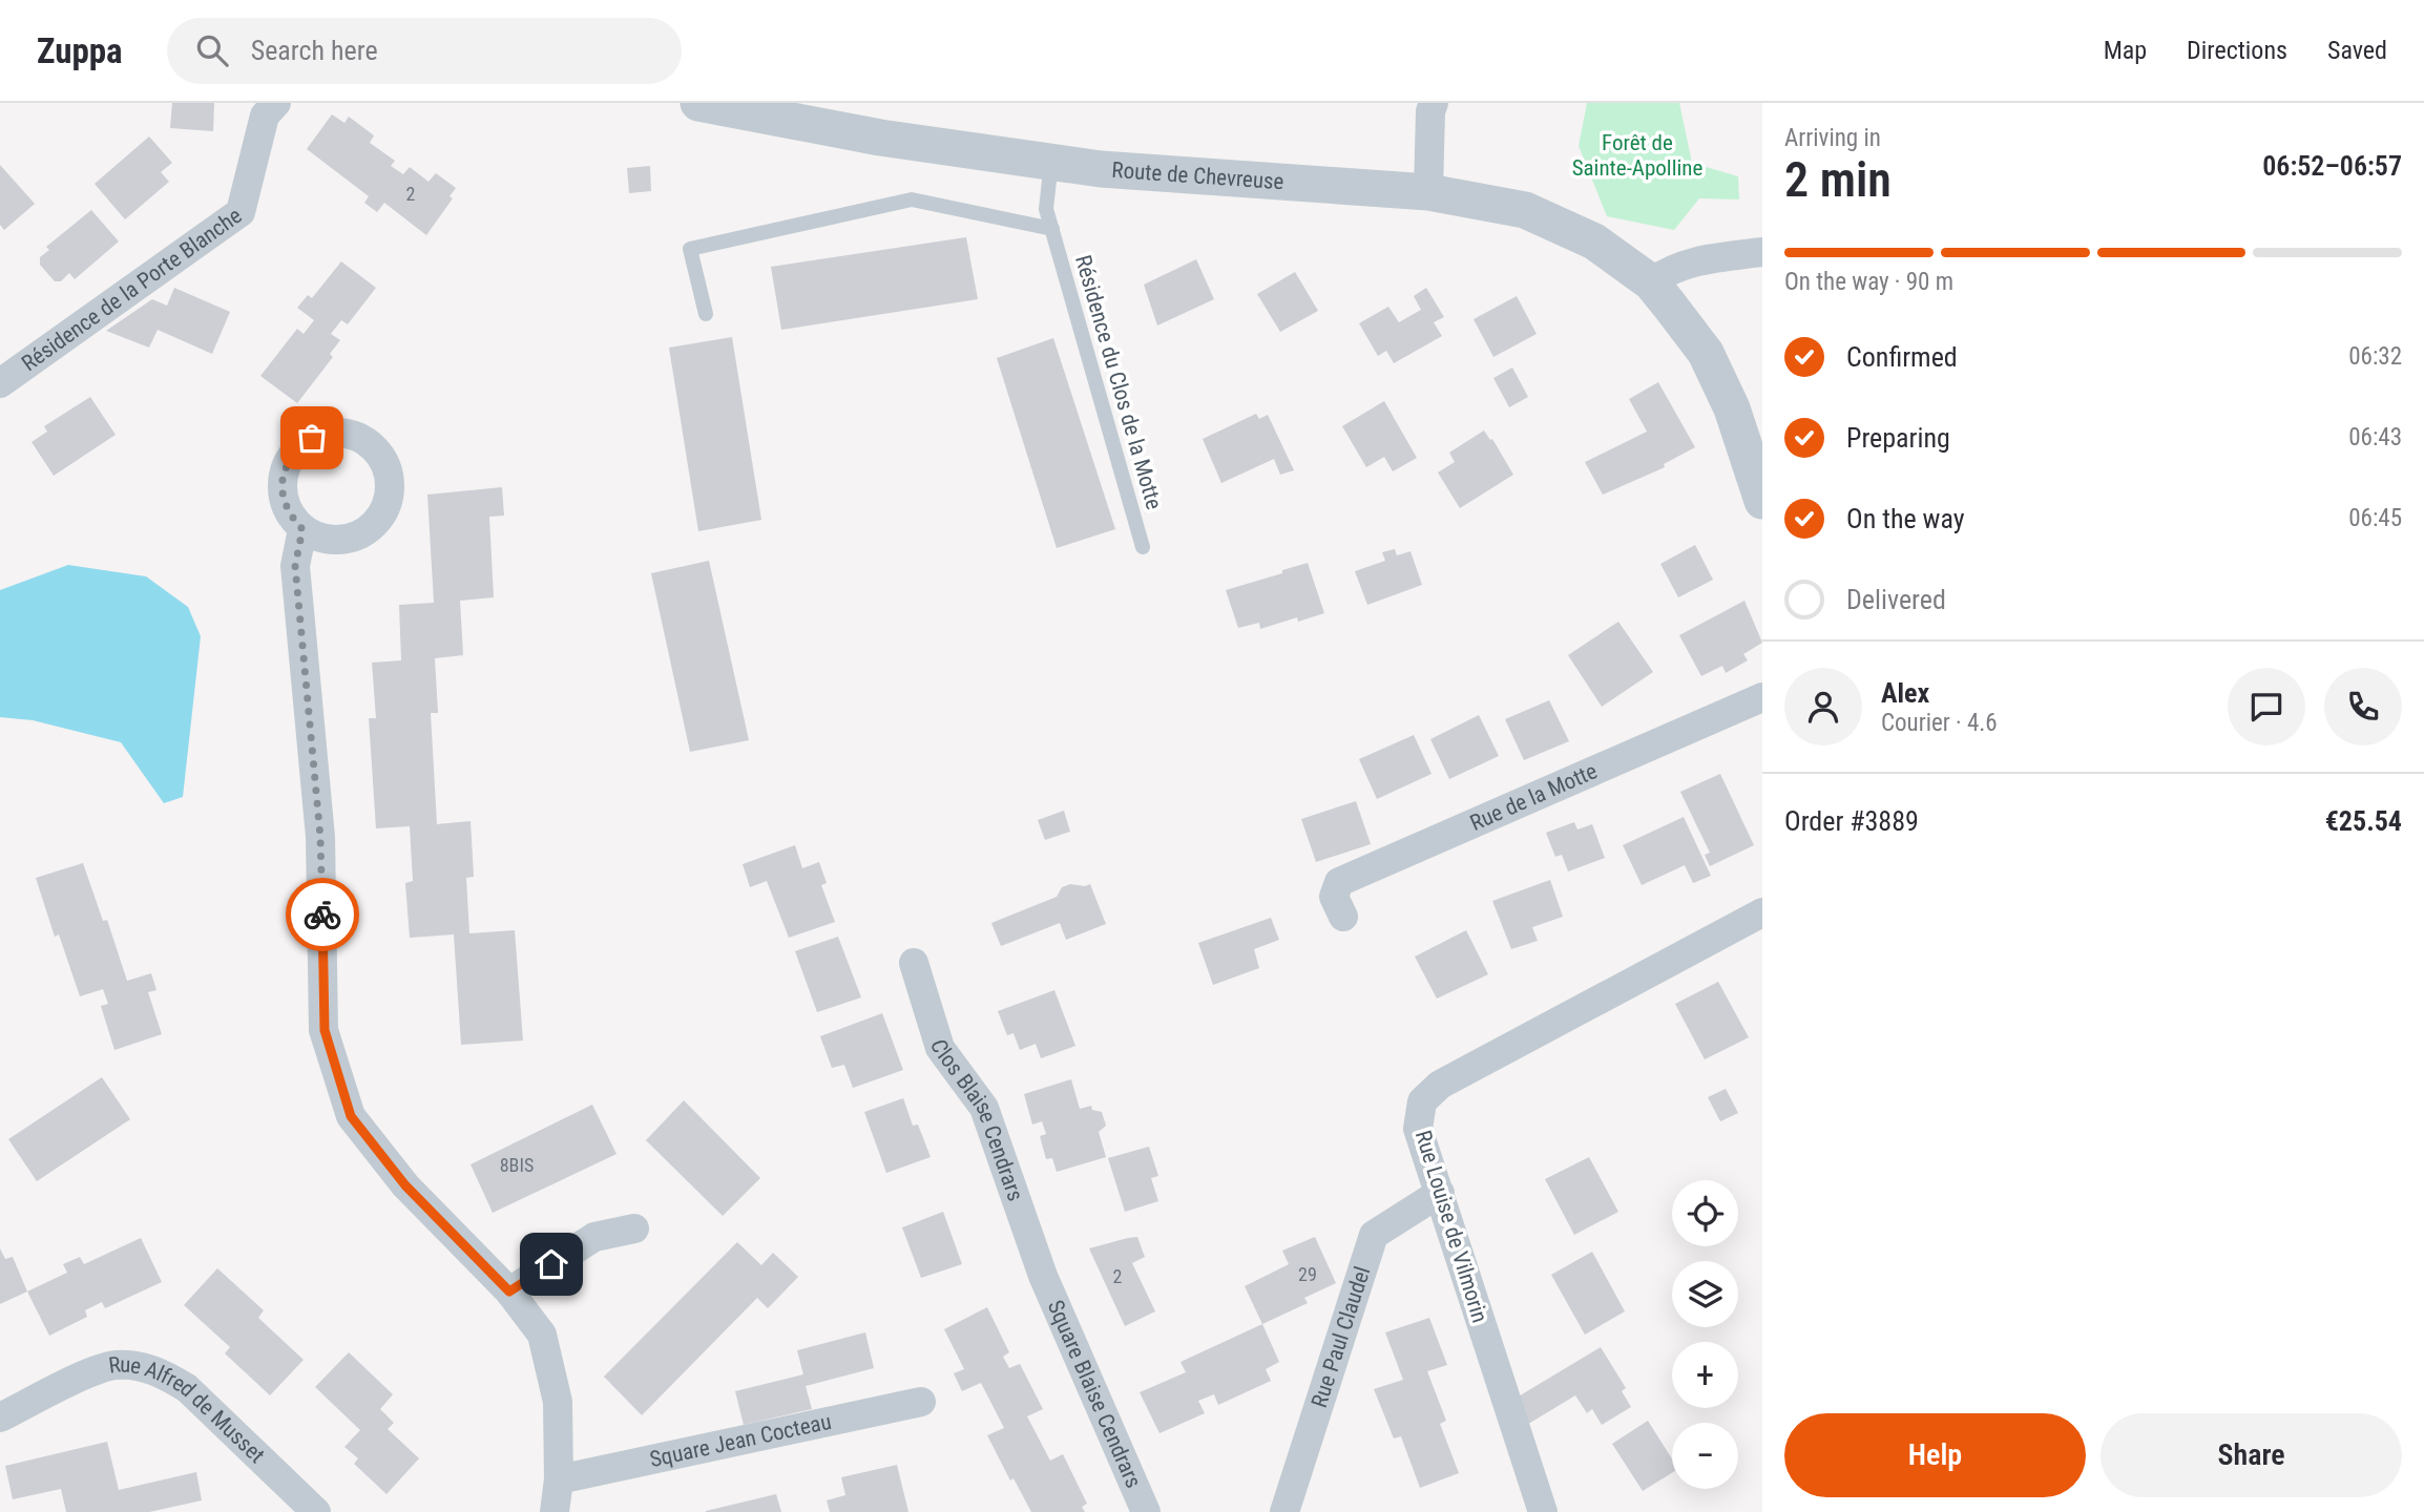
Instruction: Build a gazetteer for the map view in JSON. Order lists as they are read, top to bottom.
{
  "streets": {
    "street": [
      "Route de Chevreuse",
      "Résidence de la Porte Blanche",
      "Rue de la Motte",
      "Clos Blaise Cendrars",
      "Rue Louise de Vilmorin",
      "Rue Paul Claudel",
      "Square Blaise Cendrars",
      "Rue Alfred de Musset",
      "Square Jean Cocteau"
    ],
    "lane": ["Résidence du Clos de la Motte"]
  },
  "crossings": [
    ["Route de Chevreuse", "Résidence du Clos de la Motte"],
    ["Clos Blaise Cendrars", "Square Blaise Cendrars"],
    ["Rue Louise de Vilmorin", "Rue Paul Claudel"]
  ],
  "parks": ["Forêt de Sainte-Apolline"],
  "house_numbers": [
    "2",
    "8BIS",
    "29",
    "2"
  ],
  "page": {
    "header": "Zuppa",
    "search": "Search here",
    "nav": ["Map", "Directions", "Saved"],
    "heading": ["2 min", "Arriving in", "06:52–06:57"],
    "panel": [
      "Alex",
      "Courier · 4.6",
      "Order #3889",
      "€25.54"
    ],
    "bar": "On the way · 90 m",
    "list": [
      ["Confirmed", "06:32"],
      ["Preparing", "06:43"],
      ["On the way", "06:45"],
      "Delivered"
    ],
    "map_buttons": ["+", "−"],
    "buttons": ["Help", "Share"]
  }
}
